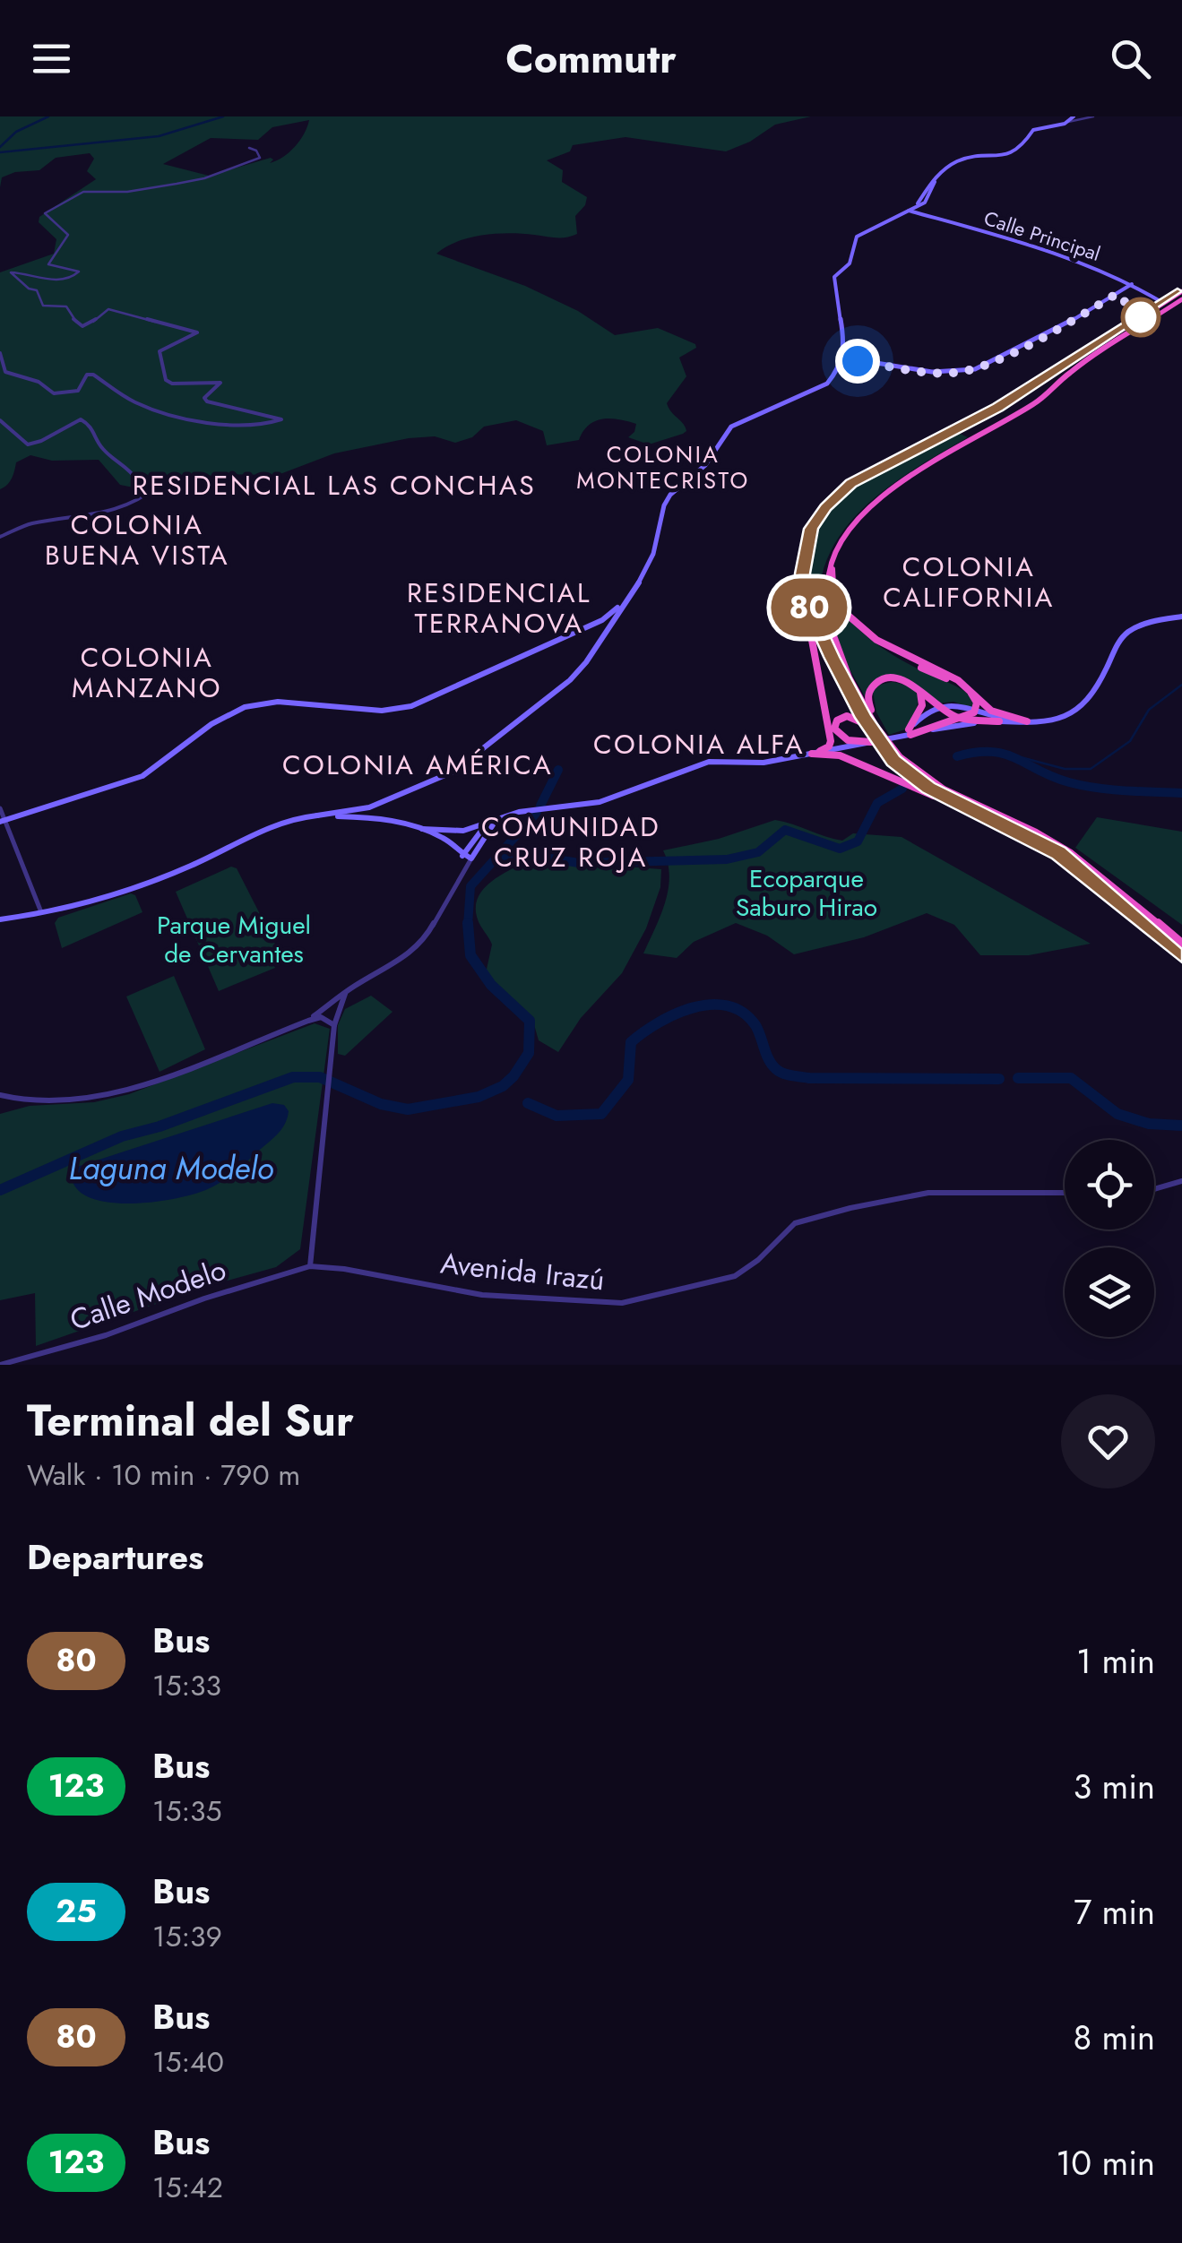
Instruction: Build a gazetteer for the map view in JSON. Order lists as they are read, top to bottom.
{
  "streets": {
    "main road": ["Calle Principal"],
    "street": ["Avenida Irazú", "Calle Modelo"]
  },
  "crossings": [
    ["Avenida Irazú", "Calle Modelo"]
  ],
  "districts": [
    "COLONIA MONTECRISTO",
    "RESIDENCIAL LAS CONCHAS",
    "COLONIA BUENA VISTA",
    "COLONIA CALIFORNIA",
    "RESIDENCIAL TERRANOVA",
    "COLONIA MANZANO",
    "COLONIA ALFA",
    "COLONIA AMÉRICA",
    "COMUNIDAD CRUZ ROJA"
  ],
  "water": ["Laguna Modelo"],
  "parks": ["Ecoparque Saburo Hirao", "Parque Miguel de Cervantes"],
  "lines": ["bus line 80"],
  "page": {
    "header": "Commutr",
    "on_map": "80",
    "heading": [
      ["Terminal del Sur", "Walk · 10 min · 790 m"],
      "Departures"
    ],
    "list": [
      {
        "mark": "80",
        "name": "Bus",
        "note": "15:33",
        "value": "1 min"
      },
      {
        "mark": "123",
        "name": "Bus",
        "note": "15:35",
        "value": "3 min"
      },
      {
        "mark": "25",
        "name": "Bus",
        "note": "15:39",
        "value": "7 min"
      },
      {
        "mark": "80",
        "name": "Bus",
        "note": "15:40",
        "value": "8 min"
      },
      {
        "mark": "123",
        "name": "Bus",
        "note": "15:42",
        "value": "10 min"
      }
    ]
  }
}
